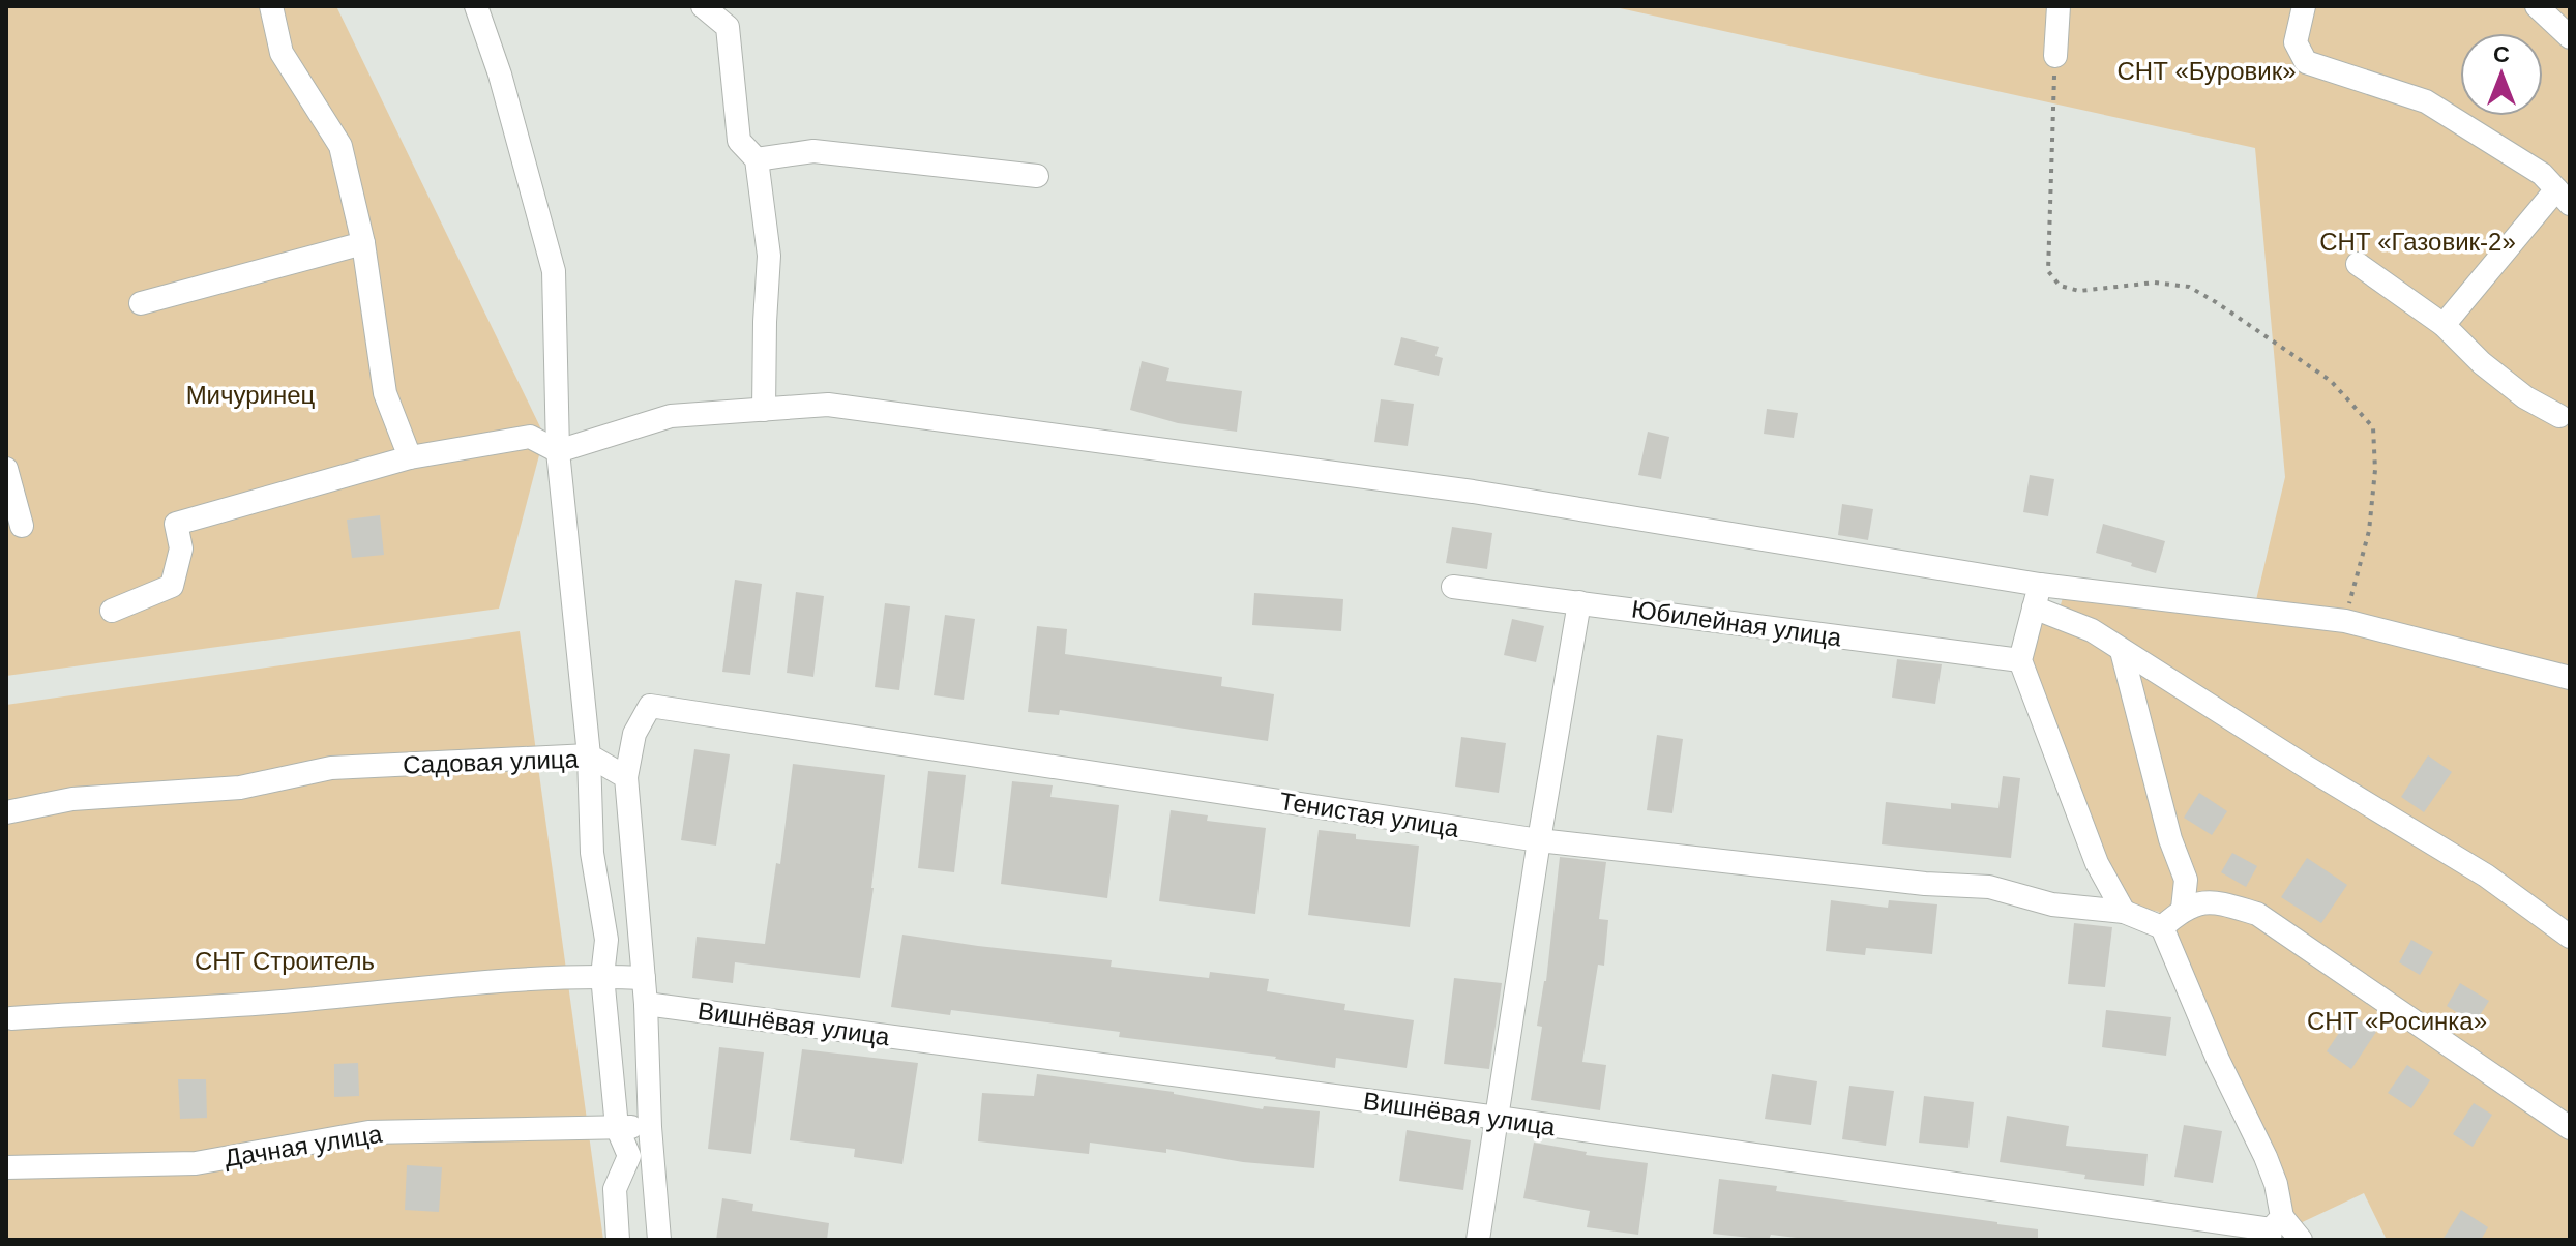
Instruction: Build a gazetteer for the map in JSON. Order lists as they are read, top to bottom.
{
  "streets": {
    "street": [
      "Юбилейная улица",
      "Садовая улица",
      "Тенистая улица",
      "Вишнёвая улица",
      "Дачная улица"
    ]
  },
  "crossings": [
    ["Садовая улица", "Дачная улица"]
  ],
  "parks": [
    "СНТ «Буровик»",
    "СНТ «Газовик-2»",
    "Мичуринец",
    "СНТ Строитель",
    "СНТ «Росинка»"
  ],
  "north": "top"
}
